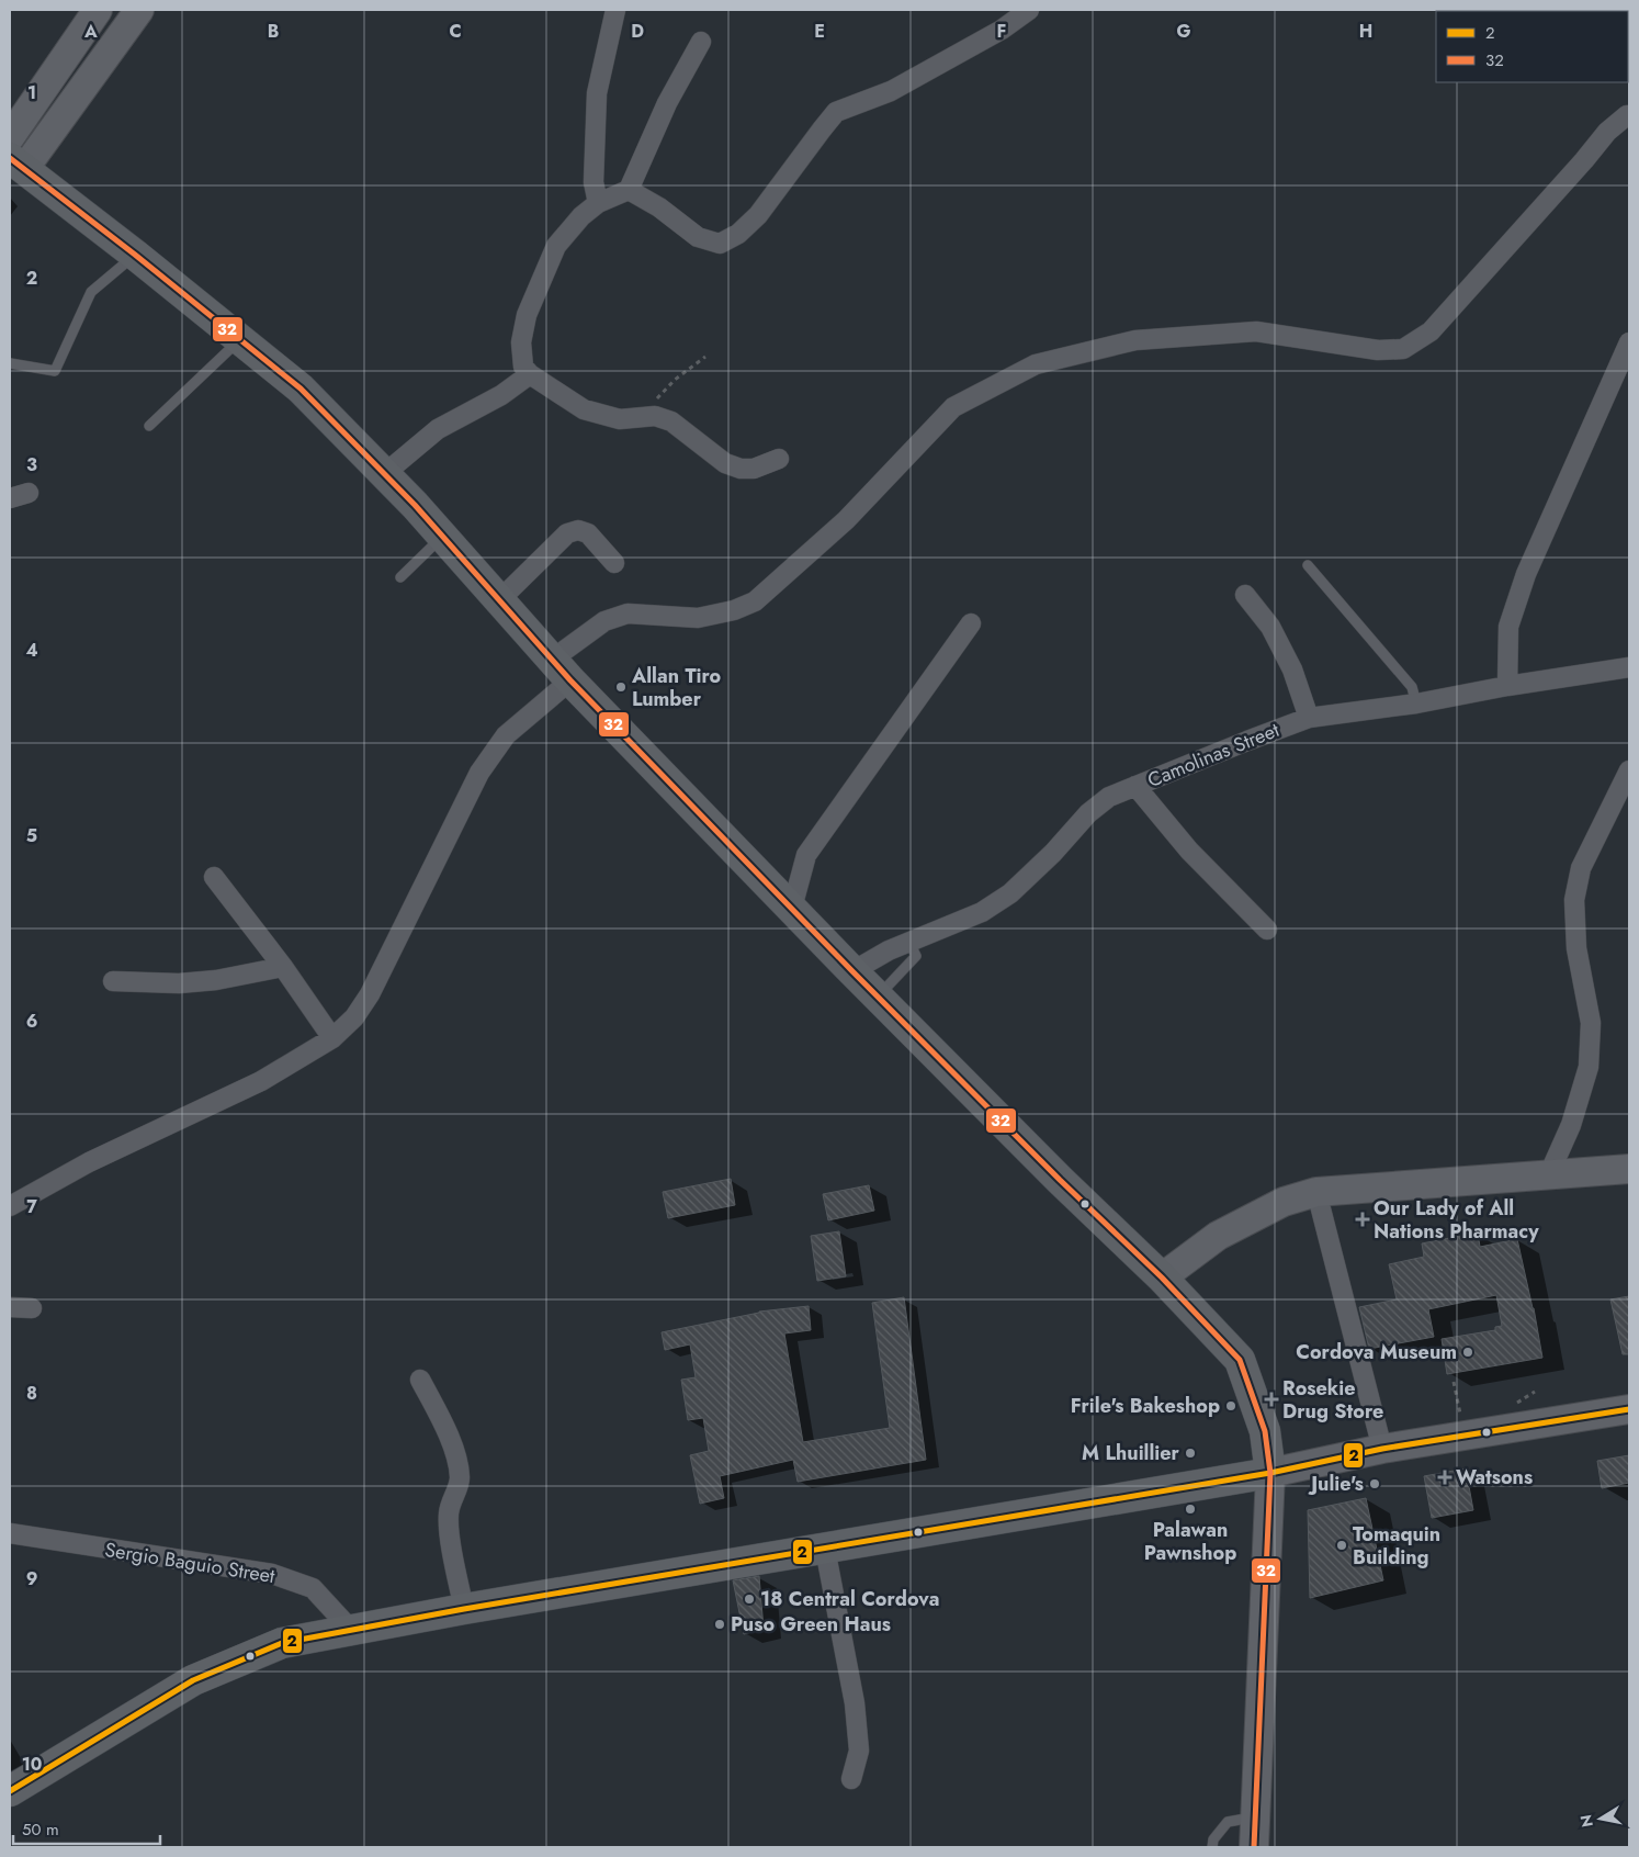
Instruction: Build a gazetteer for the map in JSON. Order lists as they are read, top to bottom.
{
  "streets": {
    "street": ["Camolinas Street", "Sergio Baguio Street"]
  },
  "places": {
    "other": [
      "Allan Tiro Lumber",
      "Cordova Museum",
      "Frile's Bakeshop",
      "M Lhuillier",
      "Julie's",
      "Palawan Pawnshop",
      "Tomaquin Building",
      "18 Central Cordova",
      "Puso Green Haus"
    ],
    "health": ["Our Lady of All Nations Pharmacy", "Rosekie Drug Store", "Watsons"]
  },
  "lines": ["transit line 32", "transit line 2"],
  "legend": ["2", "32"],
  "scale_bar": "50 m",
  "north": "left",
  "grid": {
    "columns": [
      "A",
      "B",
      "C",
      "D",
      "E",
      "F",
      "G",
      "H"
    ],
    "rows": [
      "1",
      "2",
      "3",
      "4",
      "5",
      "6",
      "7",
      "8",
      "9",
      "10"
    ]
  }
}
